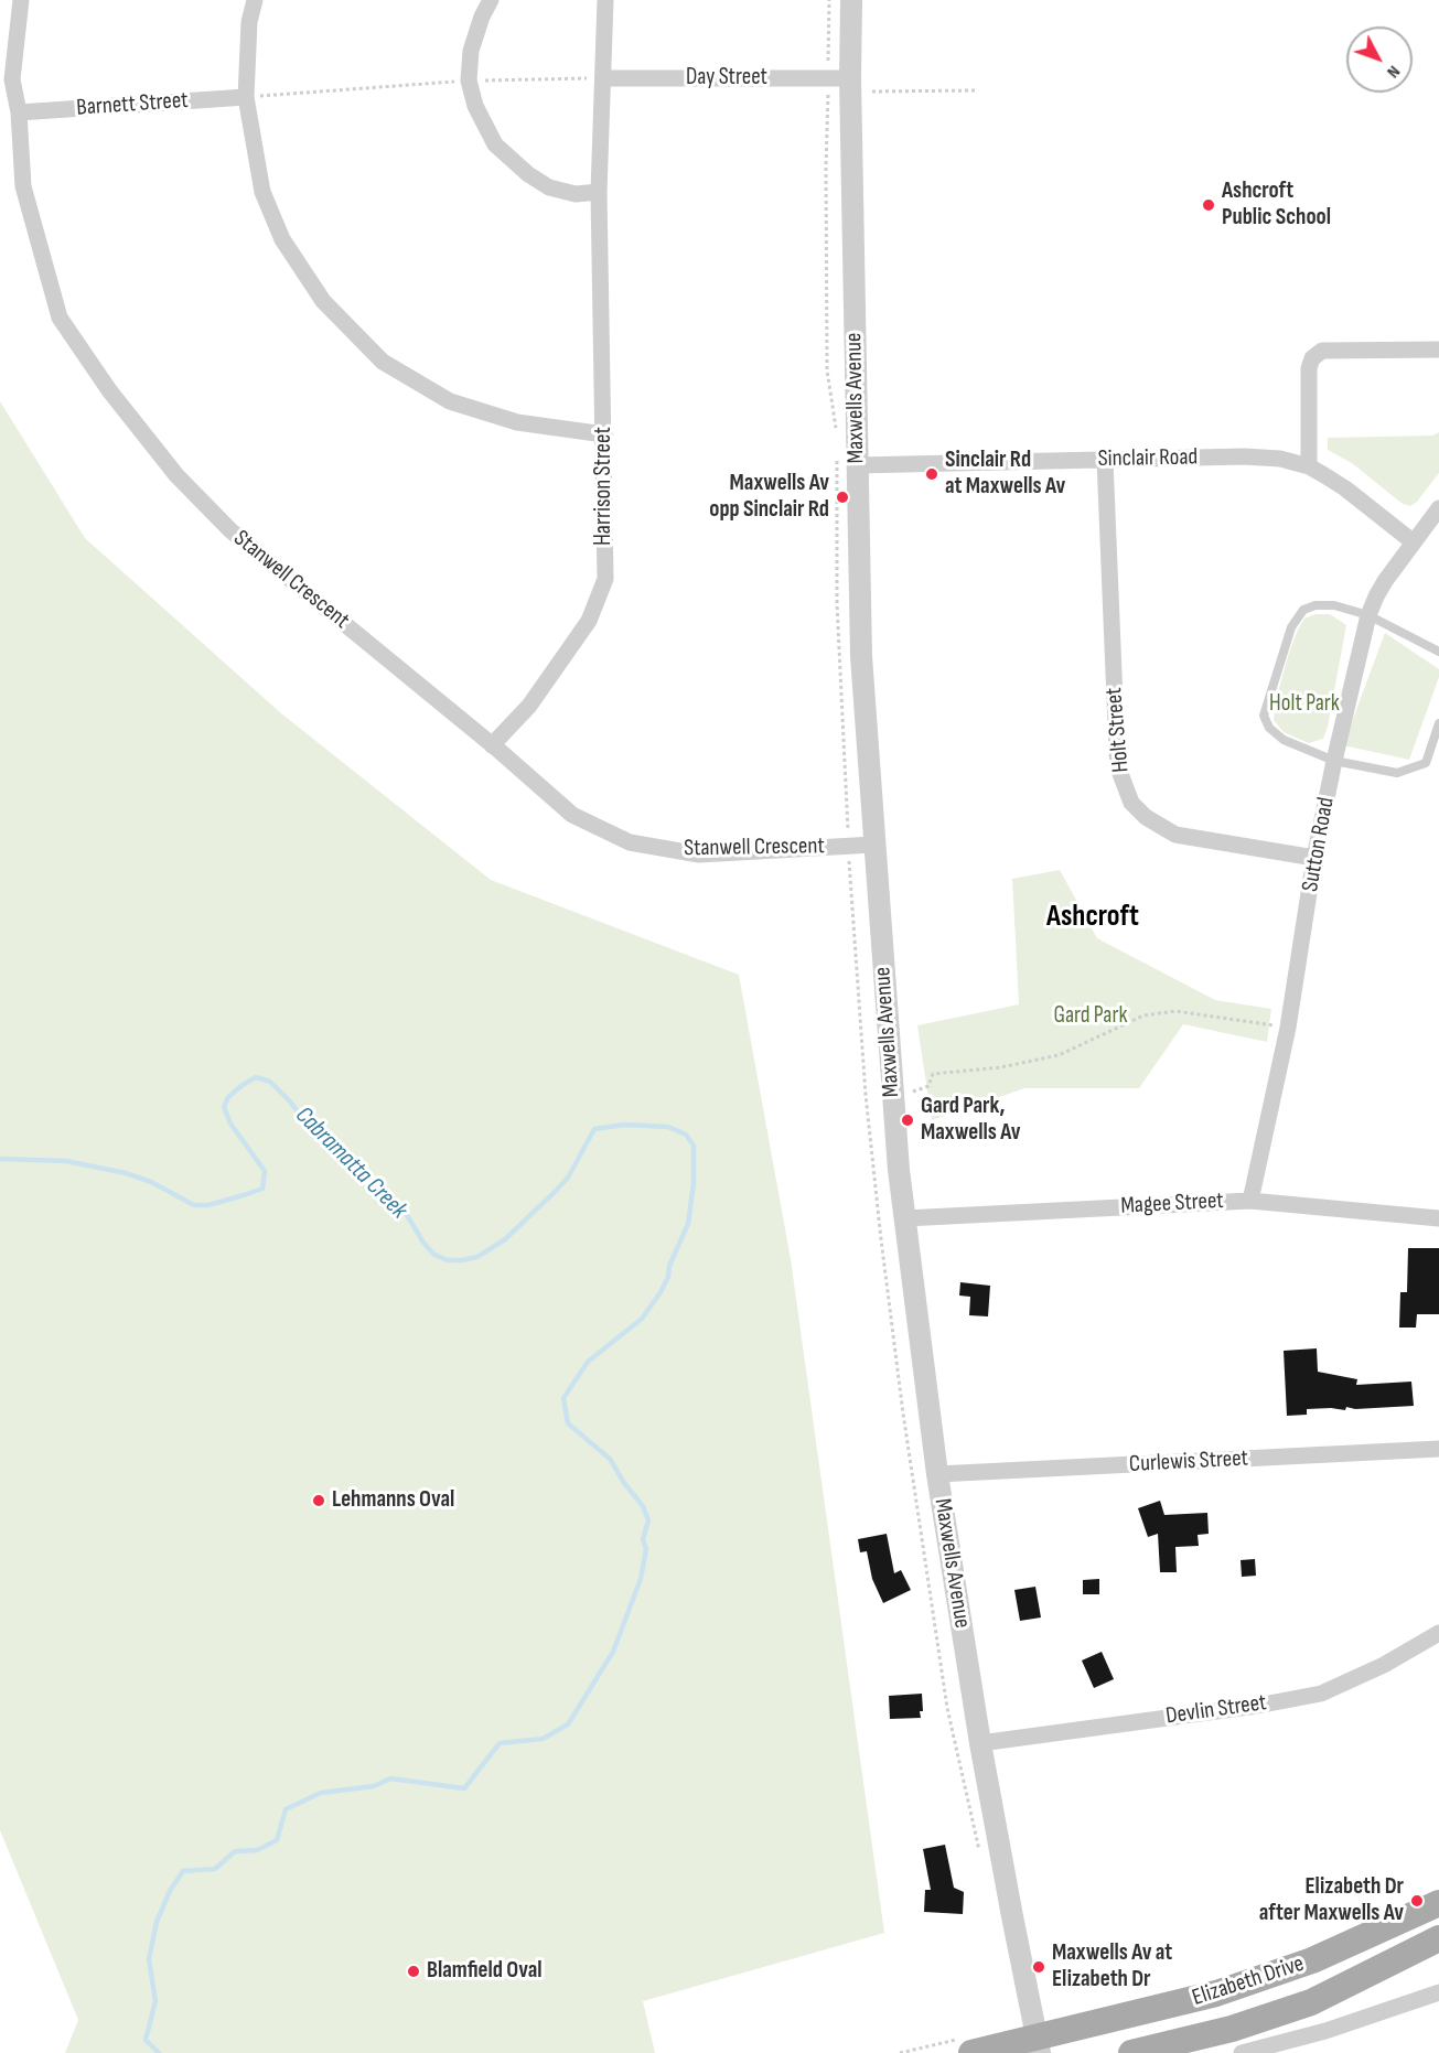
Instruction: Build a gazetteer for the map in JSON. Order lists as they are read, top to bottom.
{
  "streets": {
    "main road": ["Elizabeth Drive"],
    "street": [
      "Day Street",
      "Barnett Street",
      "Maxwells Avenue",
      "Sinclair Road",
      "Harrison Street",
      "Stanwell Crescent",
      "Holt Street",
      "Sutton Road",
      "Magee Street",
      "Curlewis Street",
      "Devlin Street"
    ]
  },
  "crossings": [
    ["Day Street", "Maxwells Avenue"],
    ["Day Street", "Harrison Street"],
    ["Barnett Street", "Stanwell Crescent"],
    ["Maxwells Avenue", "Sinclair Road"],
    ["Maxwells Avenue", "Stanwell Crescent"],
    ["Maxwells Avenue", "Magee Street"],
    ["Maxwells Avenue", "Curlewis Street"],
    ["Maxwells Avenue", "Devlin Street"],
    ["Maxwells Avenue", "Elizabeth Drive"],
    ["Sinclair Road", "Holt Street"],
    ["Sinclair Road", "Sutton Road"],
    ["Harrison Street", "Stanwell Crescent"],
    ["Holt Street", "Sutton Road"],
    ["Sutton Road", "Magee Street"]
  ],
  "districts": ["Ashcroft"],
  "water": ["Cabramatta Creek"],
  "parks": ["Holt Park", "Gard Park"],
  "places": [
    "Ashcroft Public School",
    "Sinclair Rd at Maxwells Av",
    "Maxwells Av opp Sinclair Rd",
    "Gard Park, Maxwells Av",
    "Lehmanns Oval",
    "Elizabeth Dr after Maxwells Av",
    "Maxwells Av at Elizabeth Dr",
    "Blamfield Oval"
  ],
  "north": "bottom right"
}
